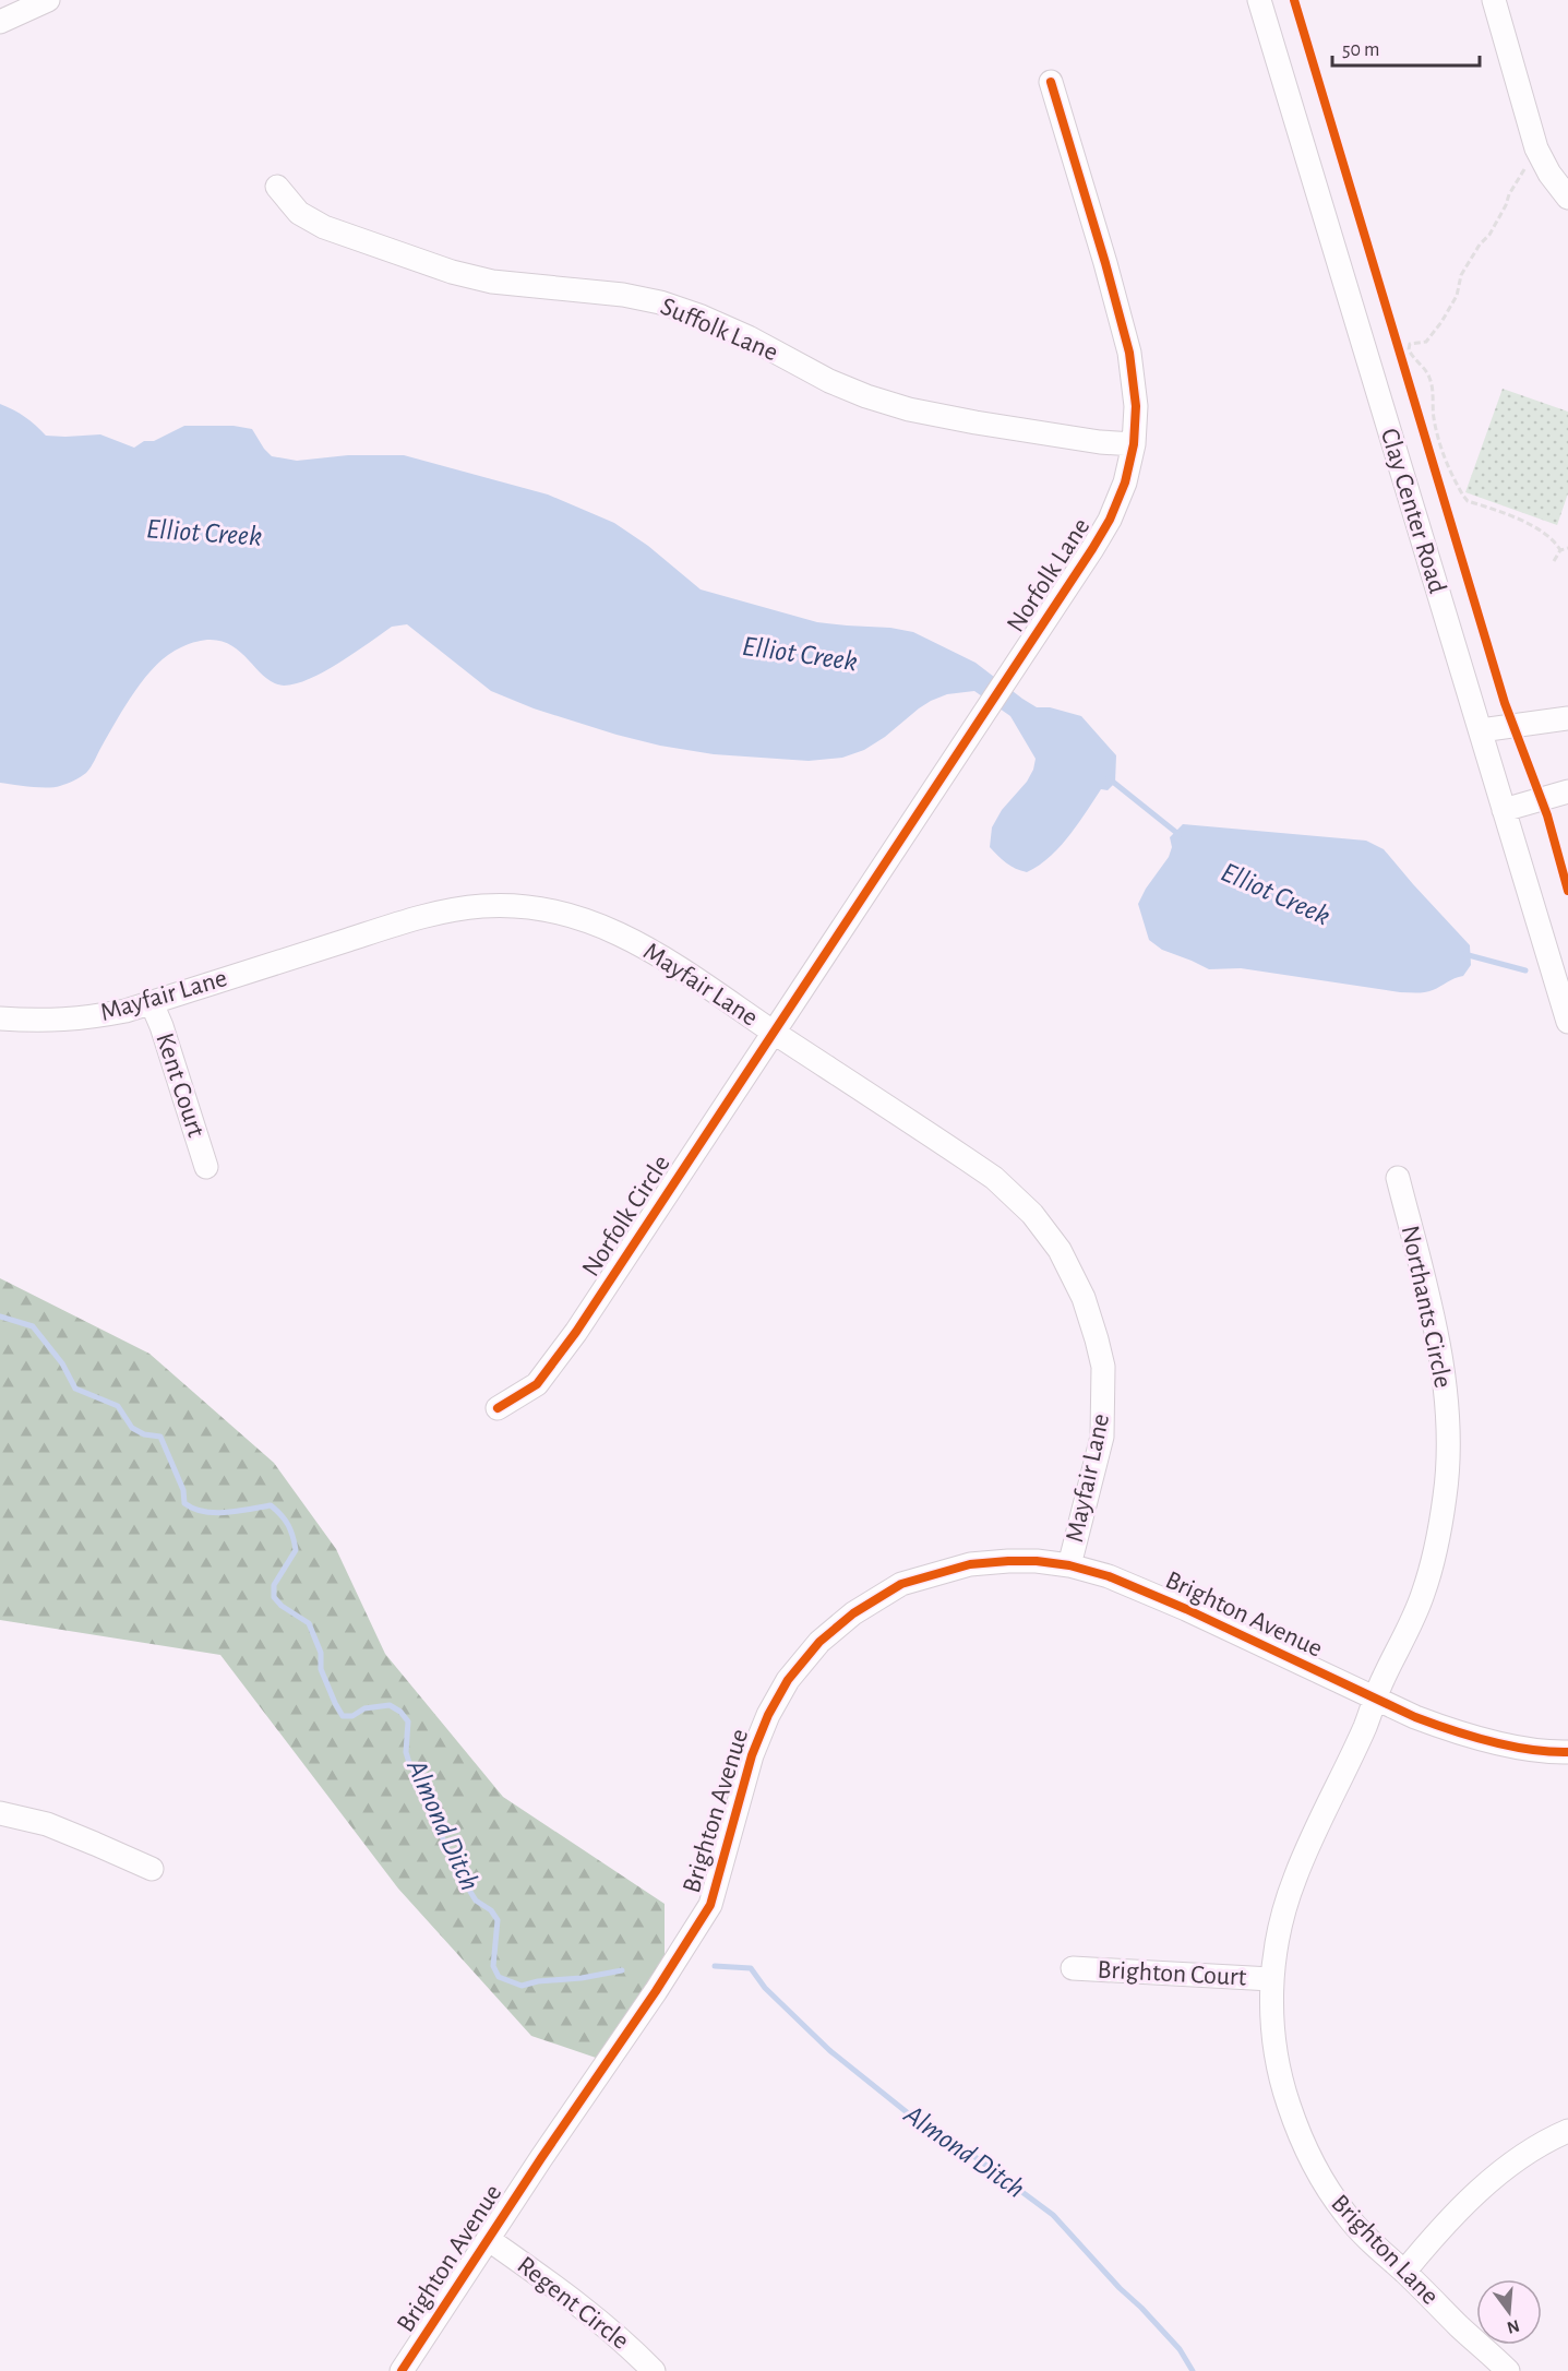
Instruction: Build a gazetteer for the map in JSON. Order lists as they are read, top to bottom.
{
  "streets": {
    "street": [
      "Suffolk Lane",
      "Clay Center Road",
      "Norfolk Lane",
      "Mayfair Lane",
      "Kent Court",
      "Norfolk Circle",
      "Northants Circle",
      "Brighton Avenue",
      "Brighton Court",
      "Brighton Lane",
      "Regent Circle"
    ]
  },
  "crossings": [
    ["Suffolk Lane", "Norfolk Lane"],
    ["Norfolk Lane", "Mayfair Lane"],
    ["Norfolk Lane", "Norfolk Circle"],
    ["Mayfair Lane", "Kent Court"],
    ["Mayfair Lane", "Norfolk Circle"],
    ["Mayfair Lane", "Brighton Avenue"],
    ["Northants Circle", "Brighton Avenue"],
    ["Northants Circle", "Brighton Lane"],
    ["Brighton Avenue", "Brighton Lane"],
    ["Brighton Avenue", "Regent Circle"],
    ["Brighton Court", "Brighton Lane"]
  ],
  "water": ["Elliot Creek", "Almond Ditch"],
  "scale_bar": "50 m",
  "north": "bottom"
}
